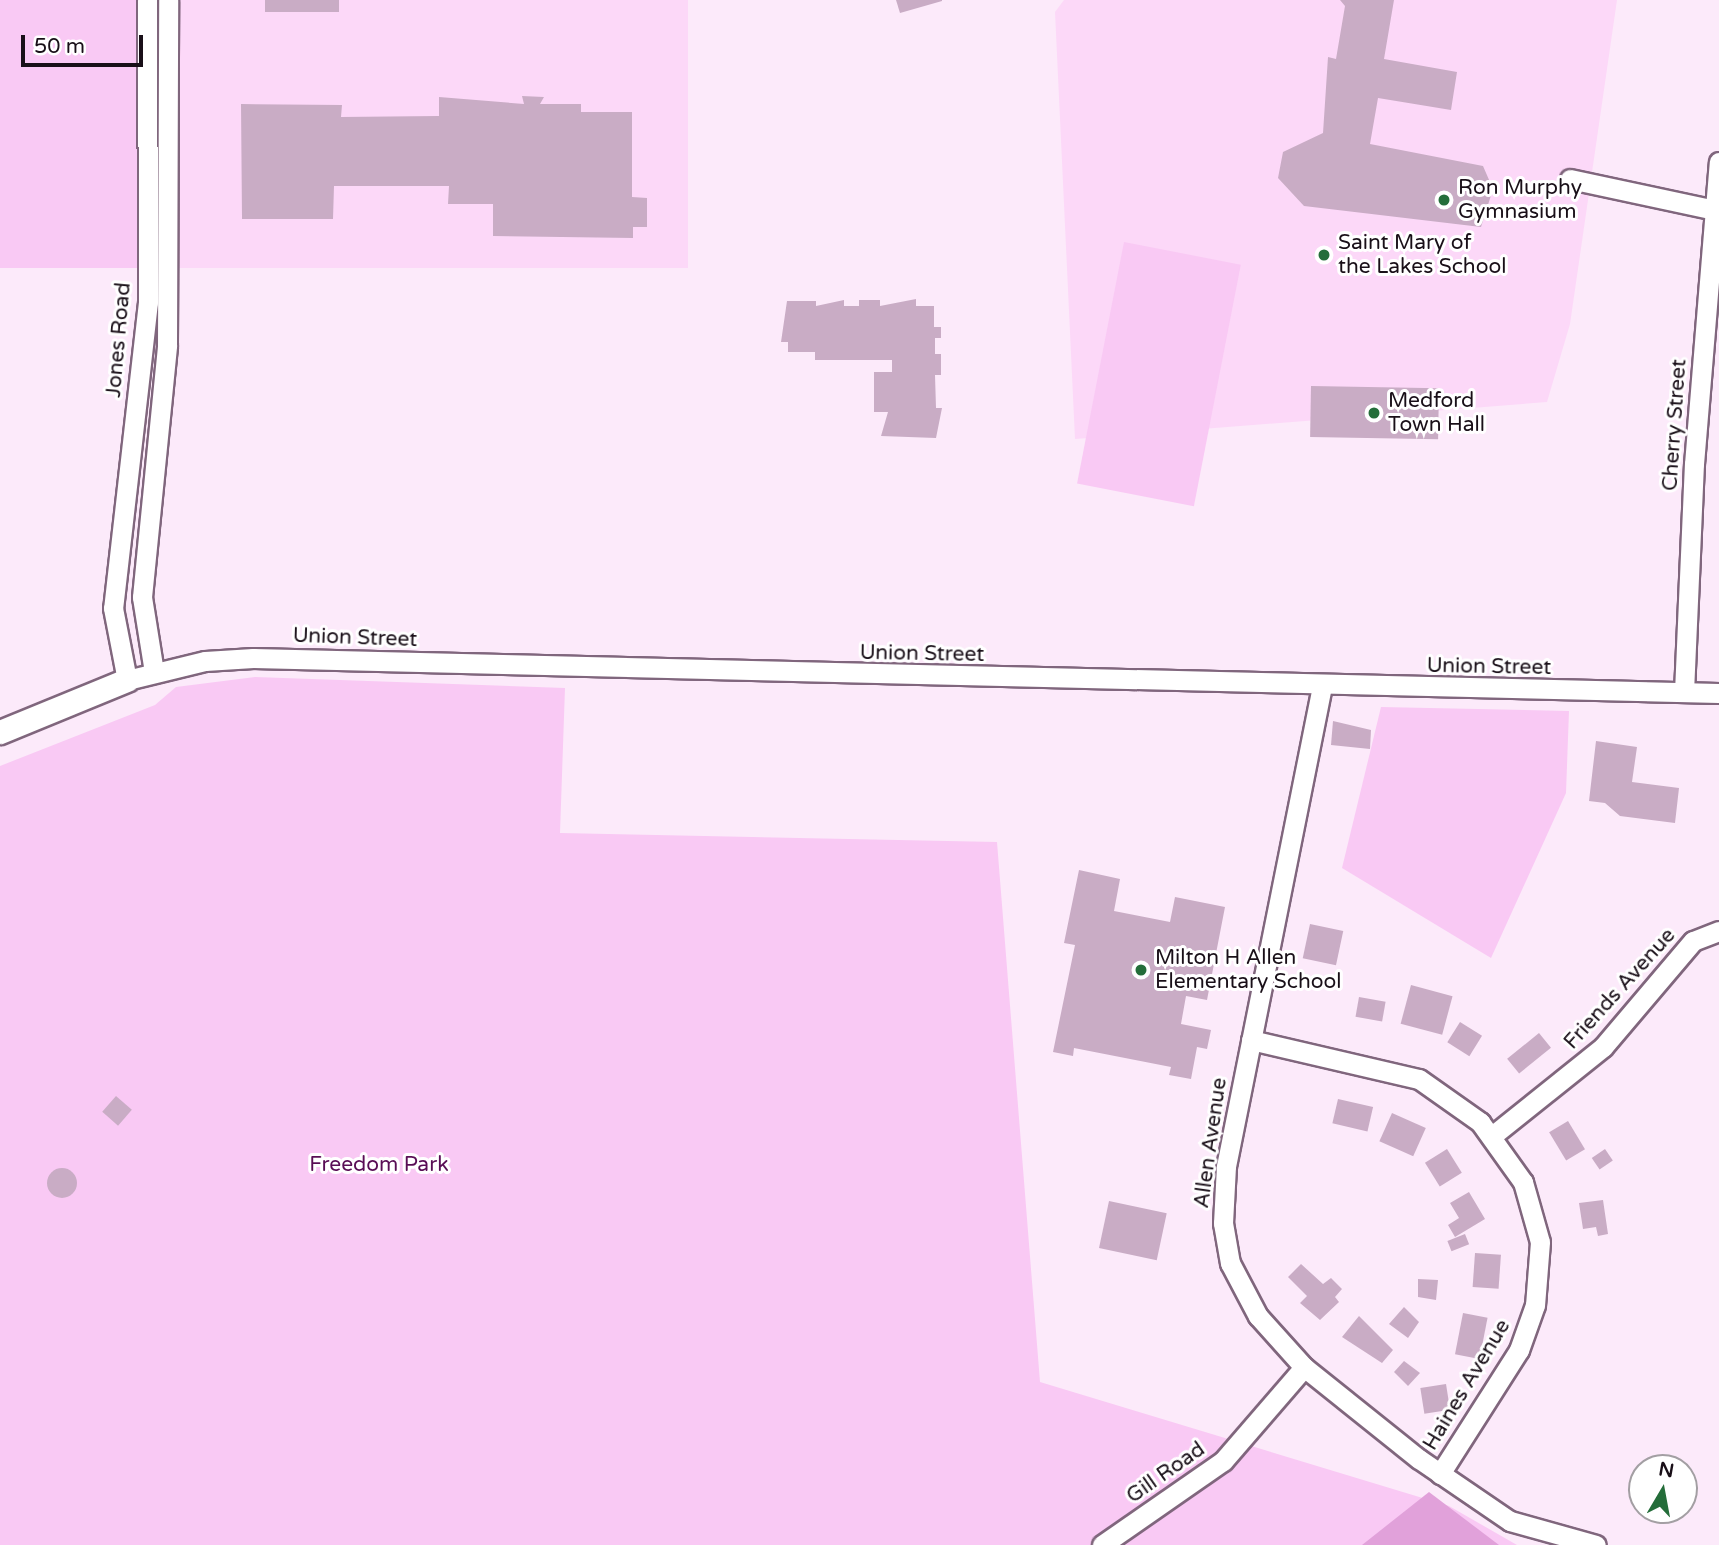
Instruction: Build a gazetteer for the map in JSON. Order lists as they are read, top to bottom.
{
  "streets": {
    "street": [
      "Jones Road",
      "Cherry Street",
      "Union Street",
      "Friends Avenue",
      "Allen Avenue",
      "Haines Avenue",
      "Gill Road"
    ]
  },
  "crossings": [
    ["Jones Road", "Union Street"],
    ["Cherry Street", "Union Street"],
    ["Union Street", "Allen Avenue"],
    ["Friends Avenue", "Haines Avenue"],
    ["Allen Avenue", "Haines Avenue"],
    ["Allen Avenue", "Gill Road"]
  ],
  "parks": ["Freedom Park"],
  "places": [
    "Ron Murphy Gymnasium",
    "Saint Mary of the Lakes School",
    "Medford Town Hall",
    "Milton H Allen Elementary School"
  ],
  "scale_bar": "50 m",
  "north": "top"
}
